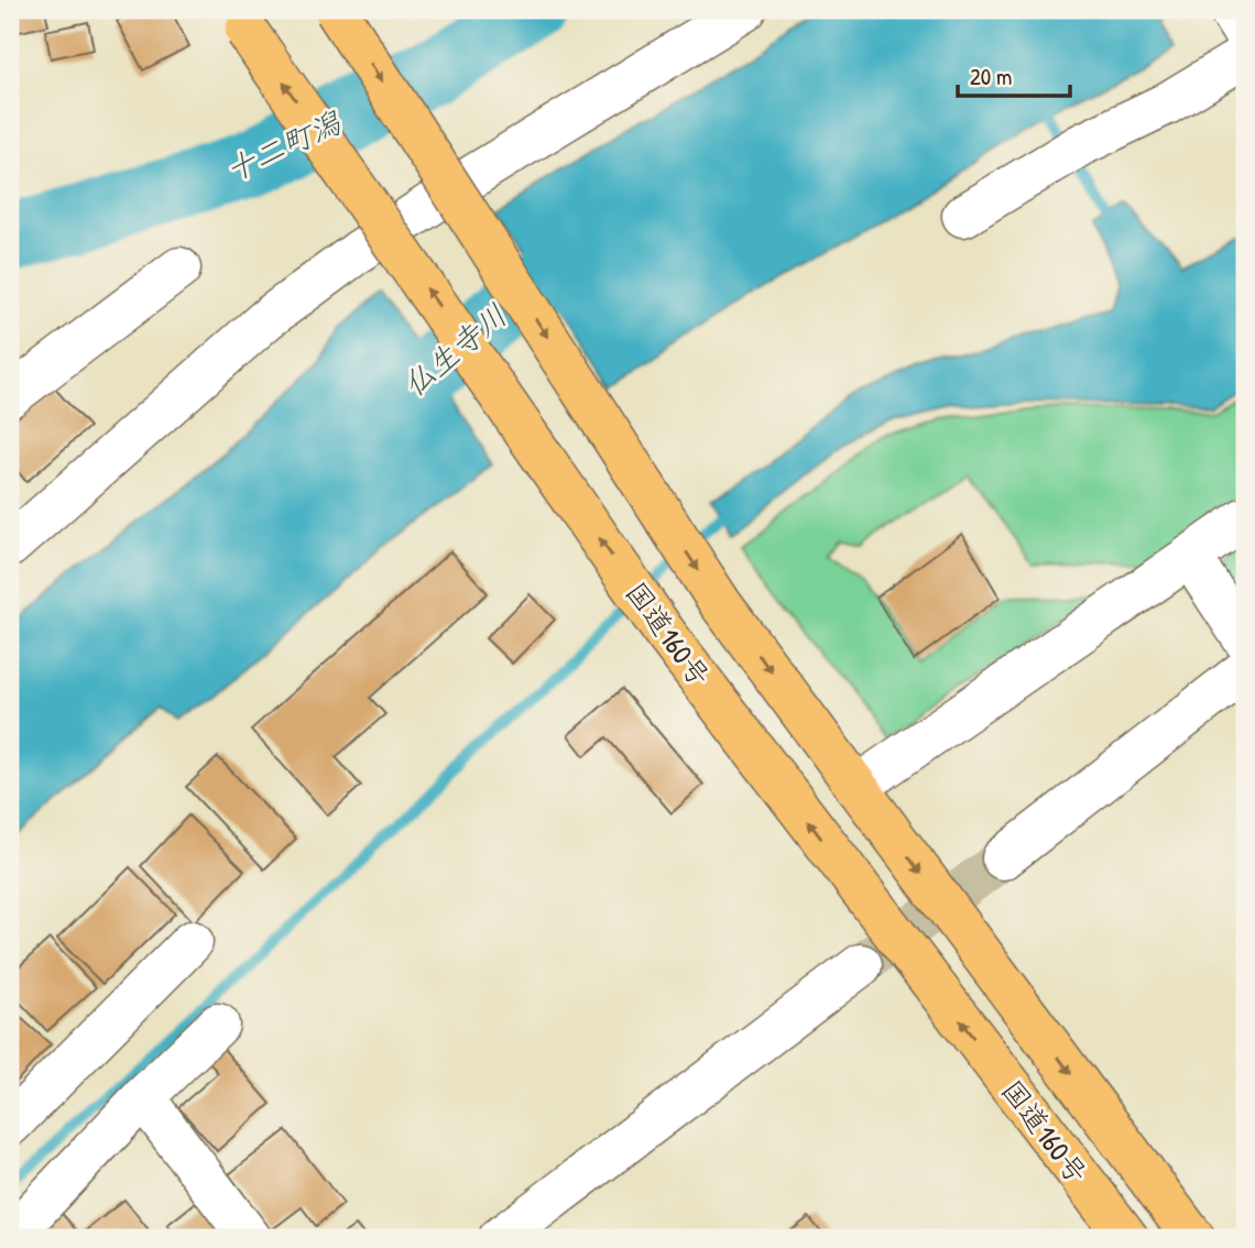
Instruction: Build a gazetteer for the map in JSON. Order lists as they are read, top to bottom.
{
  "streets": {
    "highway": ["国道160号"]
  },
  "water": ["十二町潟", "仏生寺川"],
  "scale_bar": "20 m"
}
